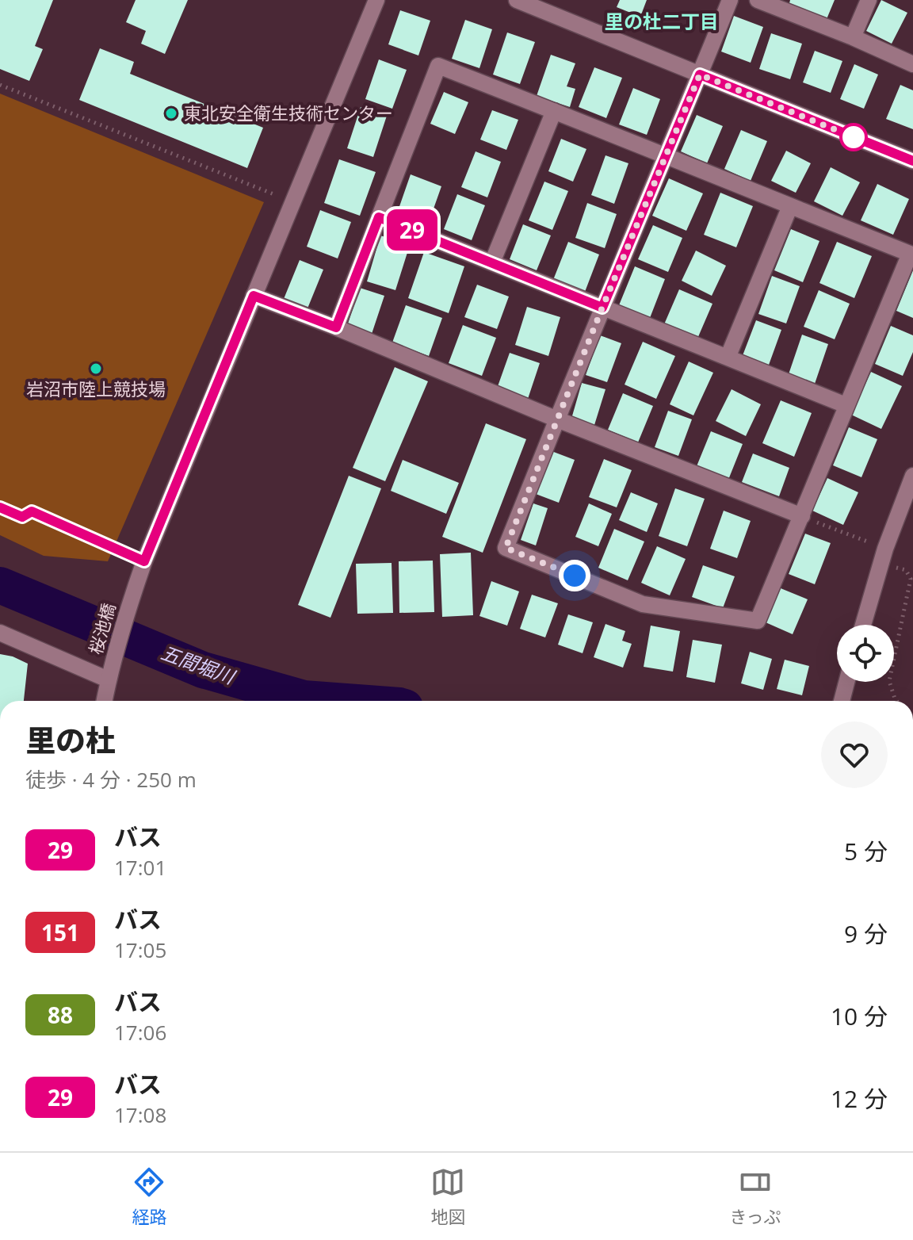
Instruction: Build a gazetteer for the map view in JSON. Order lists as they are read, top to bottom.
{
  "streets": {
    "street": ["桜池橋"]
  },
  "districts": ["里の杜二丁目"],
  "water": ["五間堀川"],
  "places": ["東北安全衛生技術センター", "岩沼市陸上競技場"],
  "lines": ["bus line 29"],
  "page": {
    "on_map": "29",
    "heading": ["里の杜", "徒歩 · 4 分 · 250 m"],
    "list": [
      {
        "mark": "29",
        "name": "バス",
        "note": "17:01",
        "value": "5 分"
      },
      {
        "mark": "151",
        "name": "バス",
        "note": "17:05",
        "value": "9 分"
      },
      {
        "mark": "88",
        "name": "バス",
        "note": "17:06",
        "value": "10 分"
      },
      {
        "mark": "29",
        "name": "バス",
        "note": "17:08",
        "value": "12 分"
      }
    ],
    "tabs": ["経路", "地図", "きっぷ"]
  }
}
